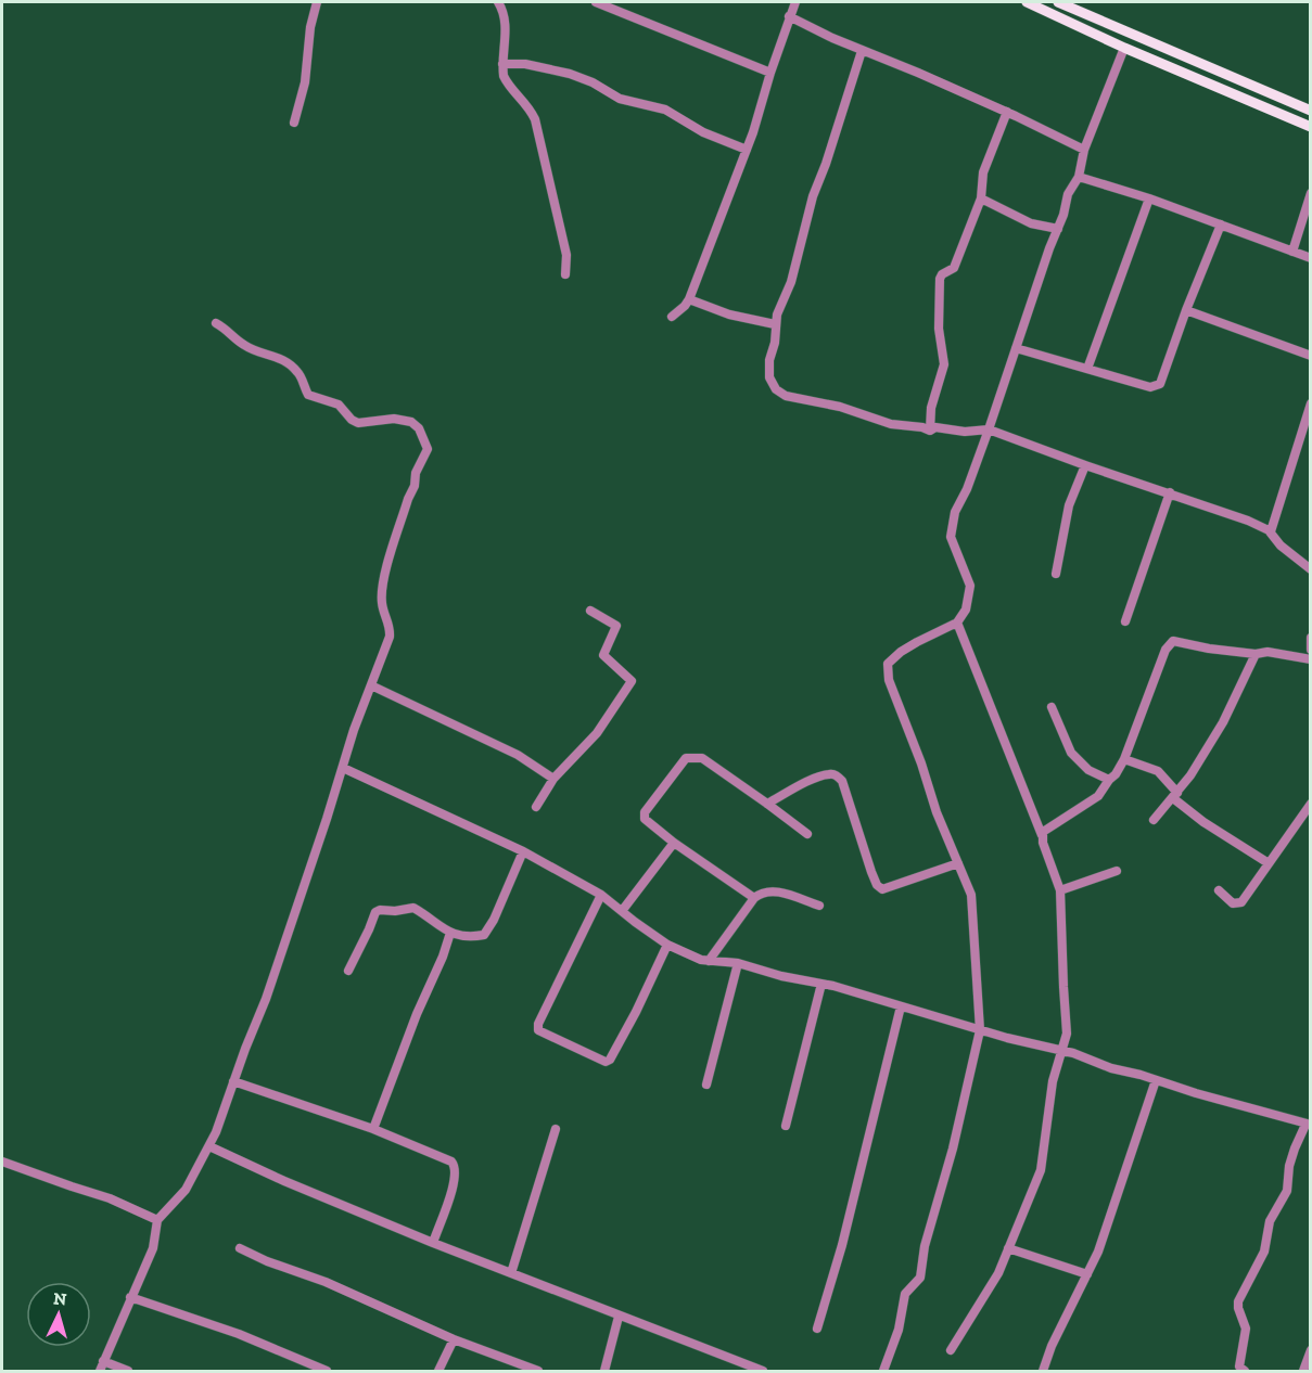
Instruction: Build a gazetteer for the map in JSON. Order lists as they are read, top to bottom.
{
  "north": "top"
}
